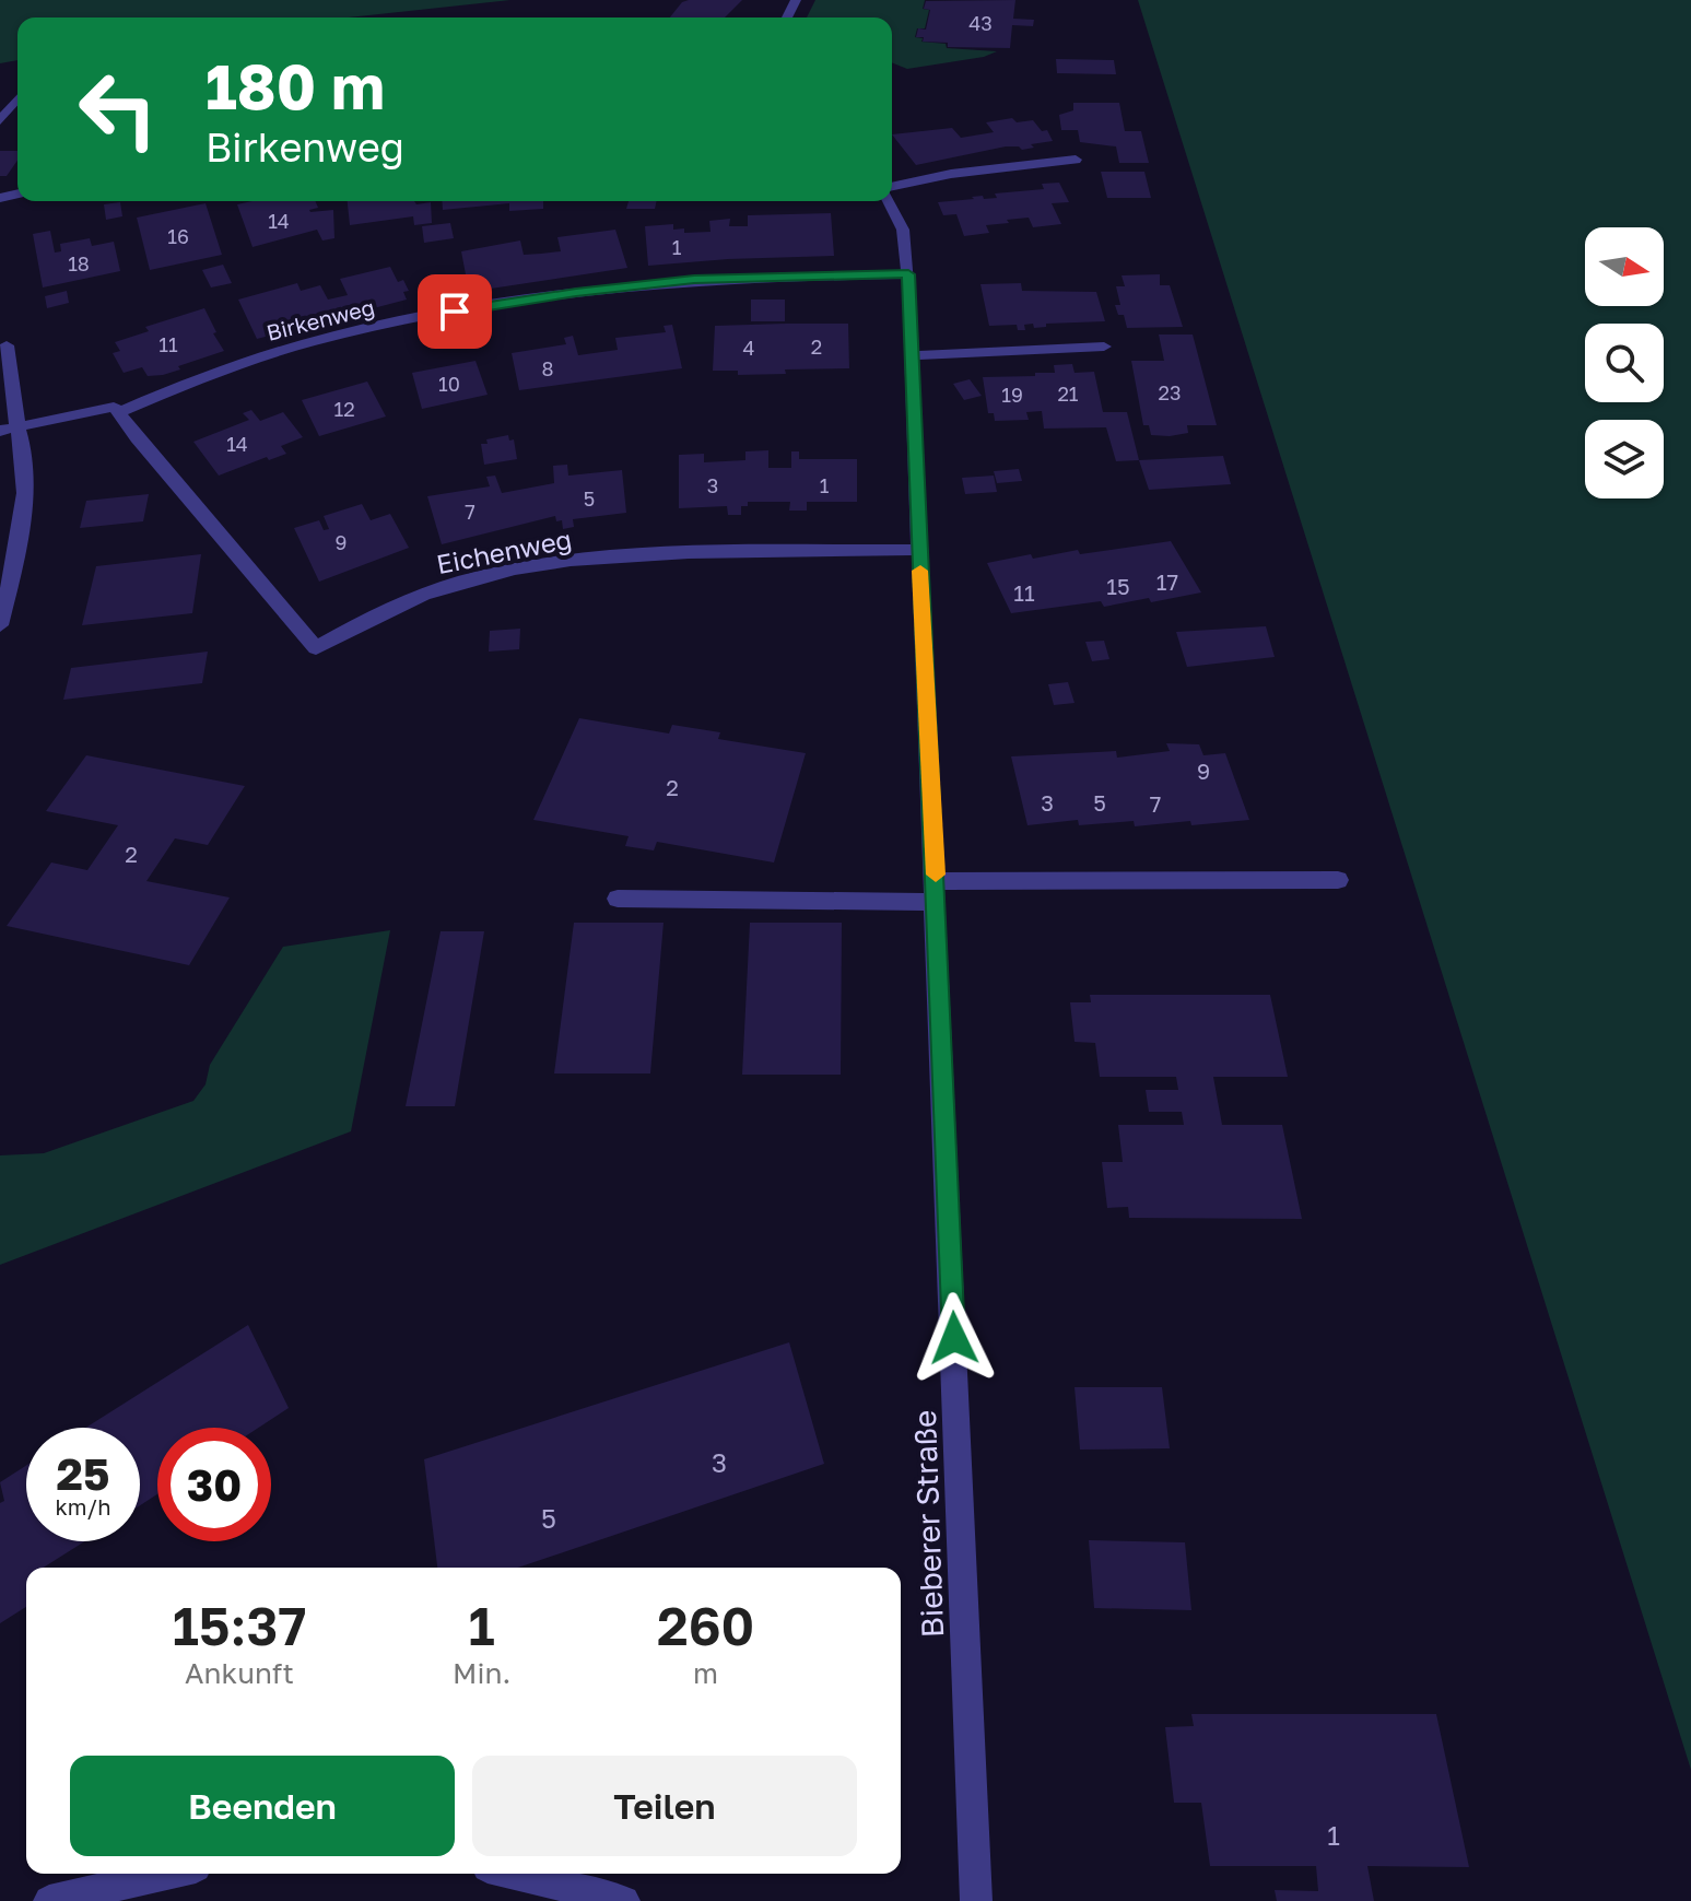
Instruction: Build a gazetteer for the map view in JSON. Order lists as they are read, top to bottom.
{
  "streets": {
    "street": ["Birkenweg", "Eichenweg", "Bieberer Straße"]
  },
  "crossings": [
    ["Birkenweg", "Eichenweg"],
    ["Birkenweg", "Bieberer Straße"],
    ["Eichenweg", "Bieberer Straße"]
  ],
  "house_numbers": [
    "43",
    "14",
    "16",
    "1",
    "18",
    "11",
    "2",
    "4",
    "8",
    "10",
    "23",
    "21",
    "19",
    "12",
    "14",
    "3",
    "1",
    "5",
    "7",
    "9",
    "17",
    "15",
    "11",
    "9",
    "2",
    "3",
    "5",
    "7",
    "2",
    "3",
    "5",
    "1"
  ],
  "north": "right",
  "page": {
    "turn": ["180 m", "Birkenweg"],
    "speed": "25 km/h",
    "limit": "30",
    "eta": [
      "15:37",
      "Ankunft",
      "1",
      "Min.",
      "260",
      "m"
    ],
    "buttons": ["Beenden", "Teilen"]
  }
}
